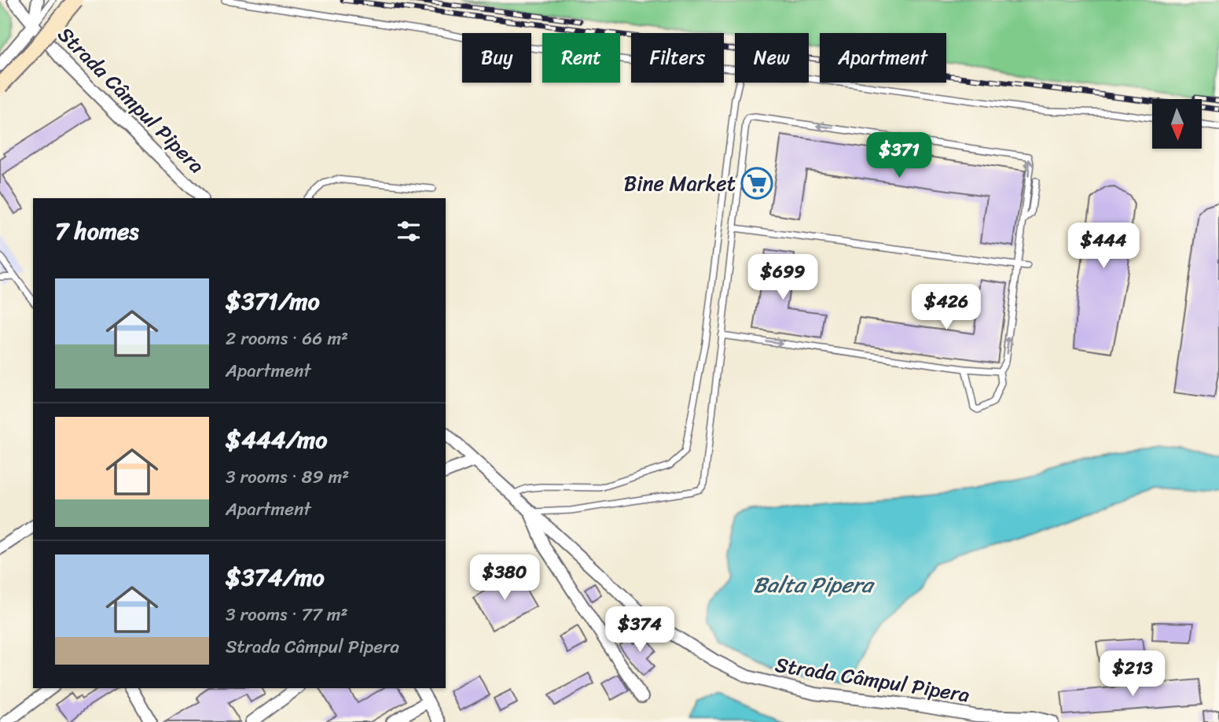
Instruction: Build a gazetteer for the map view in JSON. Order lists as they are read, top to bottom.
{
  "streets": {
    "street": ["Strada Câmpul Pipera"]
  },
  "water": ["Balta Pipera"],
  "places": {
    "supermarket": ["Bine Market"]
  },
  "north": "bottom",
  "page": {
    "chip": [
      "Buy",
      "Rent",
      "Filters",
      "New",
      "Apartment"
    ],
    "price": [
      "$371",
      "$444",
      "$699",
      "$426",
      "$380",
      "$374",
      "$213"
    ],
    "heading": "7 homes",
    "list": [
      {
        "name": "$371/mo",
        "note": "2 rooms · 66 m² · Apartment"
      },
      {
        "name": "$444/mo",
        "note": "3 rooms · 89 m² · Apartment"
      },
      {
        "name": "$374/mo",
        "note": "3 rooms · 77 m² · Strada Câmpul Pipera"
      }
    ]
  }
}
